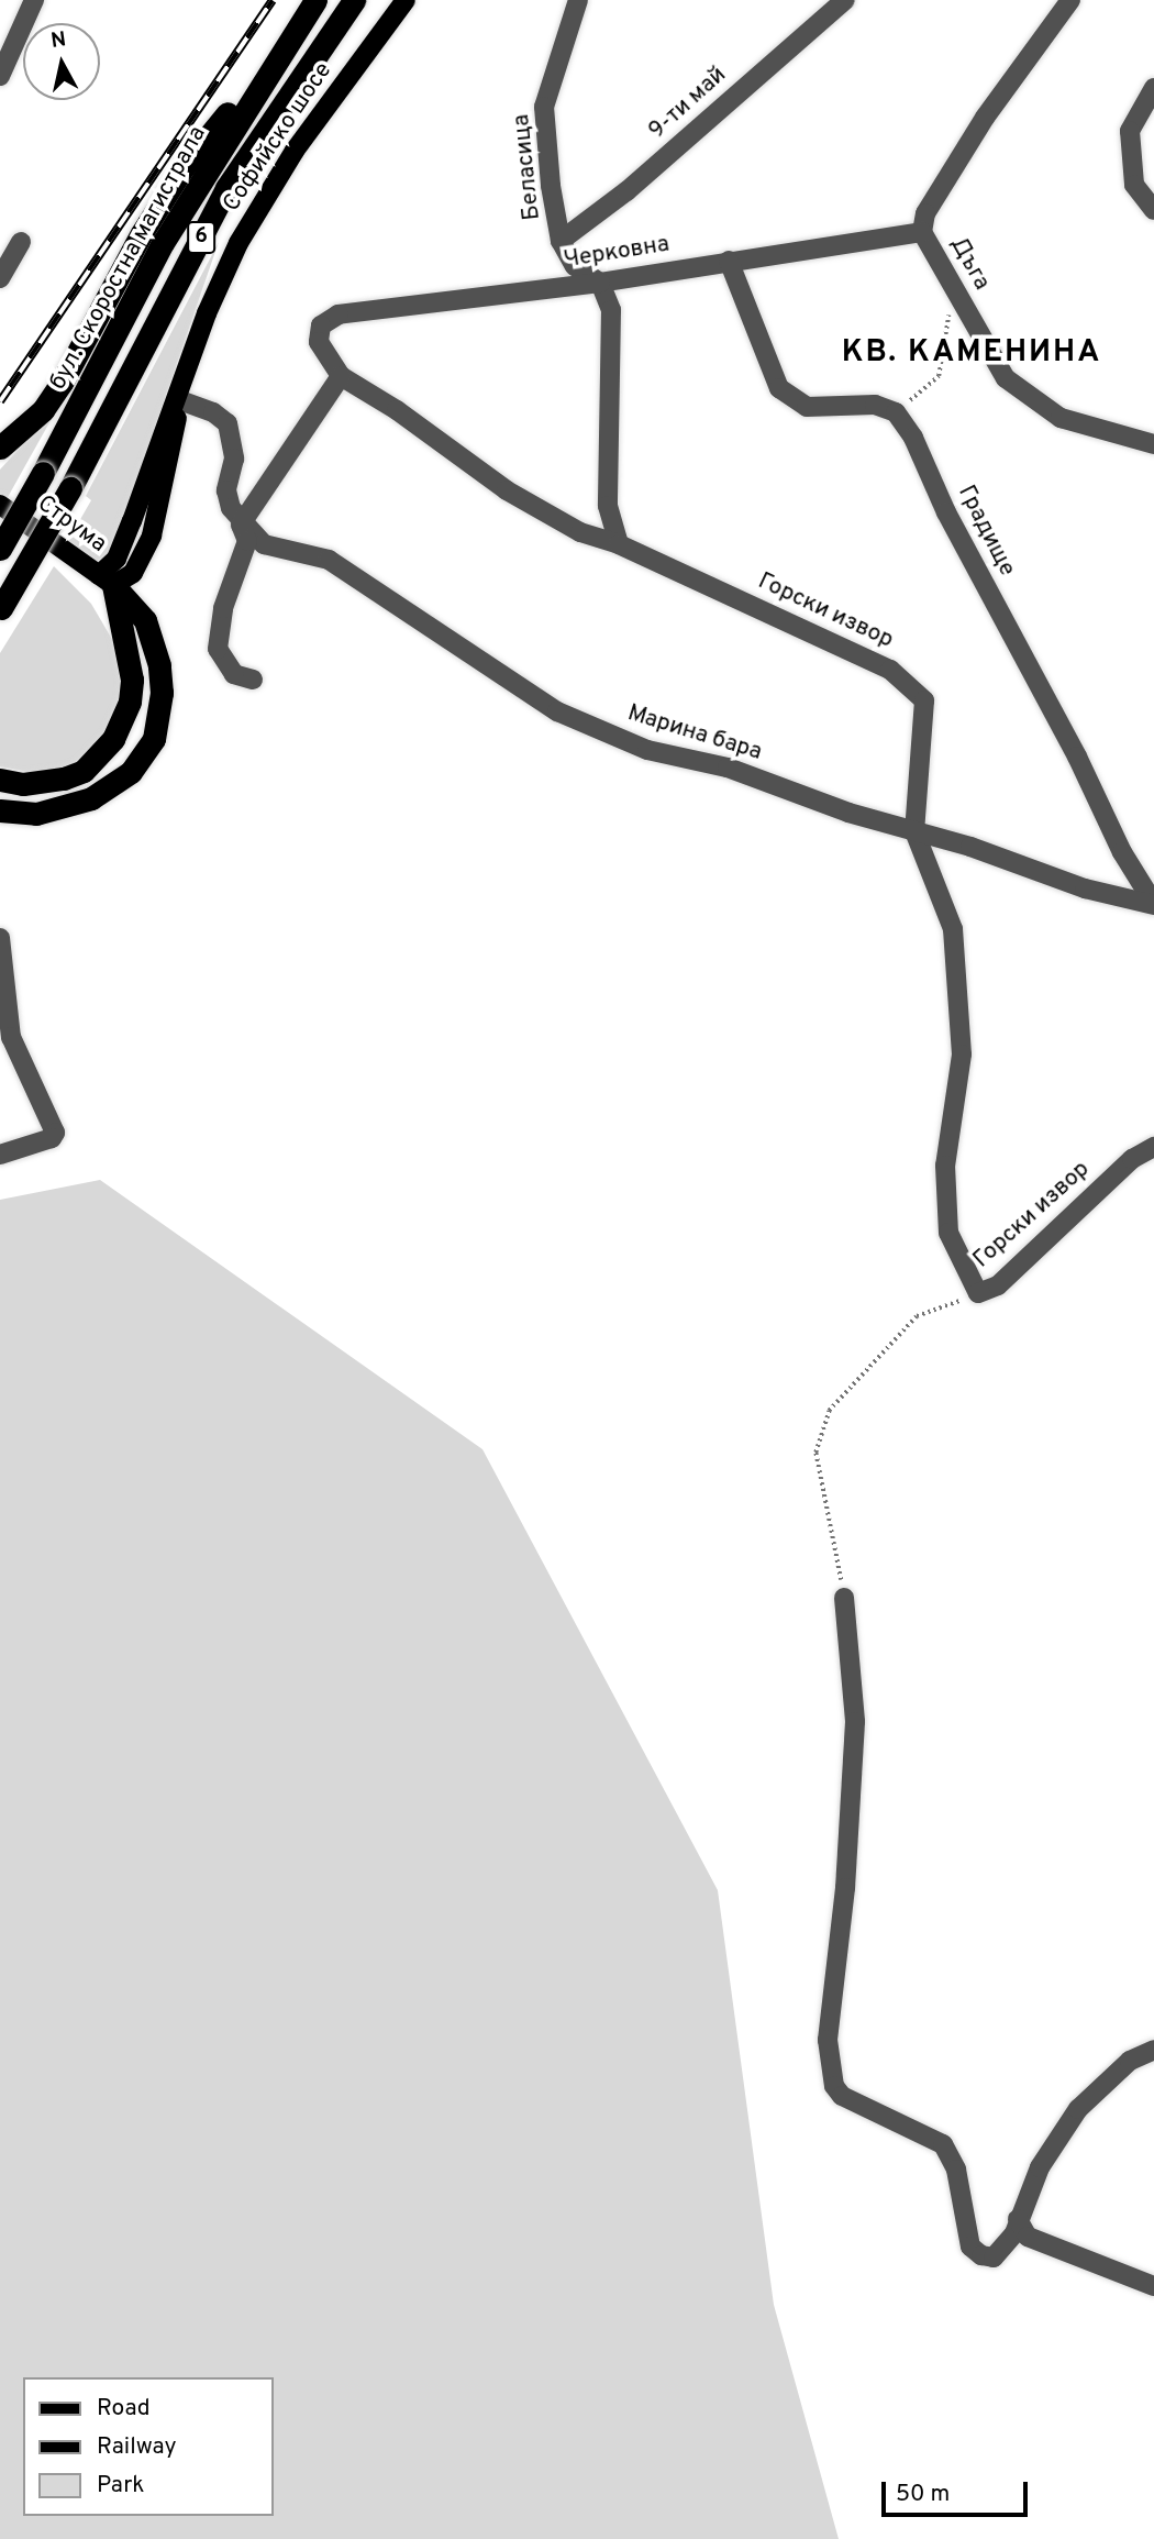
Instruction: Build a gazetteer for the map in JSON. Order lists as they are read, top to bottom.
{
  "streets": {
    "highway": ["6", "бул. Скоростна магистрала"],
    "main road": ["Софийско шосе", "Струма"],
    "street": [
      "9-ти май",
      "Беласица",
      "Черковна",
      "Дъга",
      "Градище",
      "Горски извор",
      "Марина бара"
    ]
  },
  "crossings": [
    ["9-ти май", "Беласица"],
    ["Софийско шосе", "Струма"],
    ["Беласица", "Черковна"],
    ["Черковна", "Дъга"],
    ["Черковна", "Горски извор"],
    ["Градище", "Марина бара"],
    ["Горски извор", "Марина бара"]
  ],
  "districts": ["КВ. КАМЕНИНА"],
  "legend": ["Road", "Railway", "Park"],
  "scale_bar": "50 m",
  "north": "top"
}
